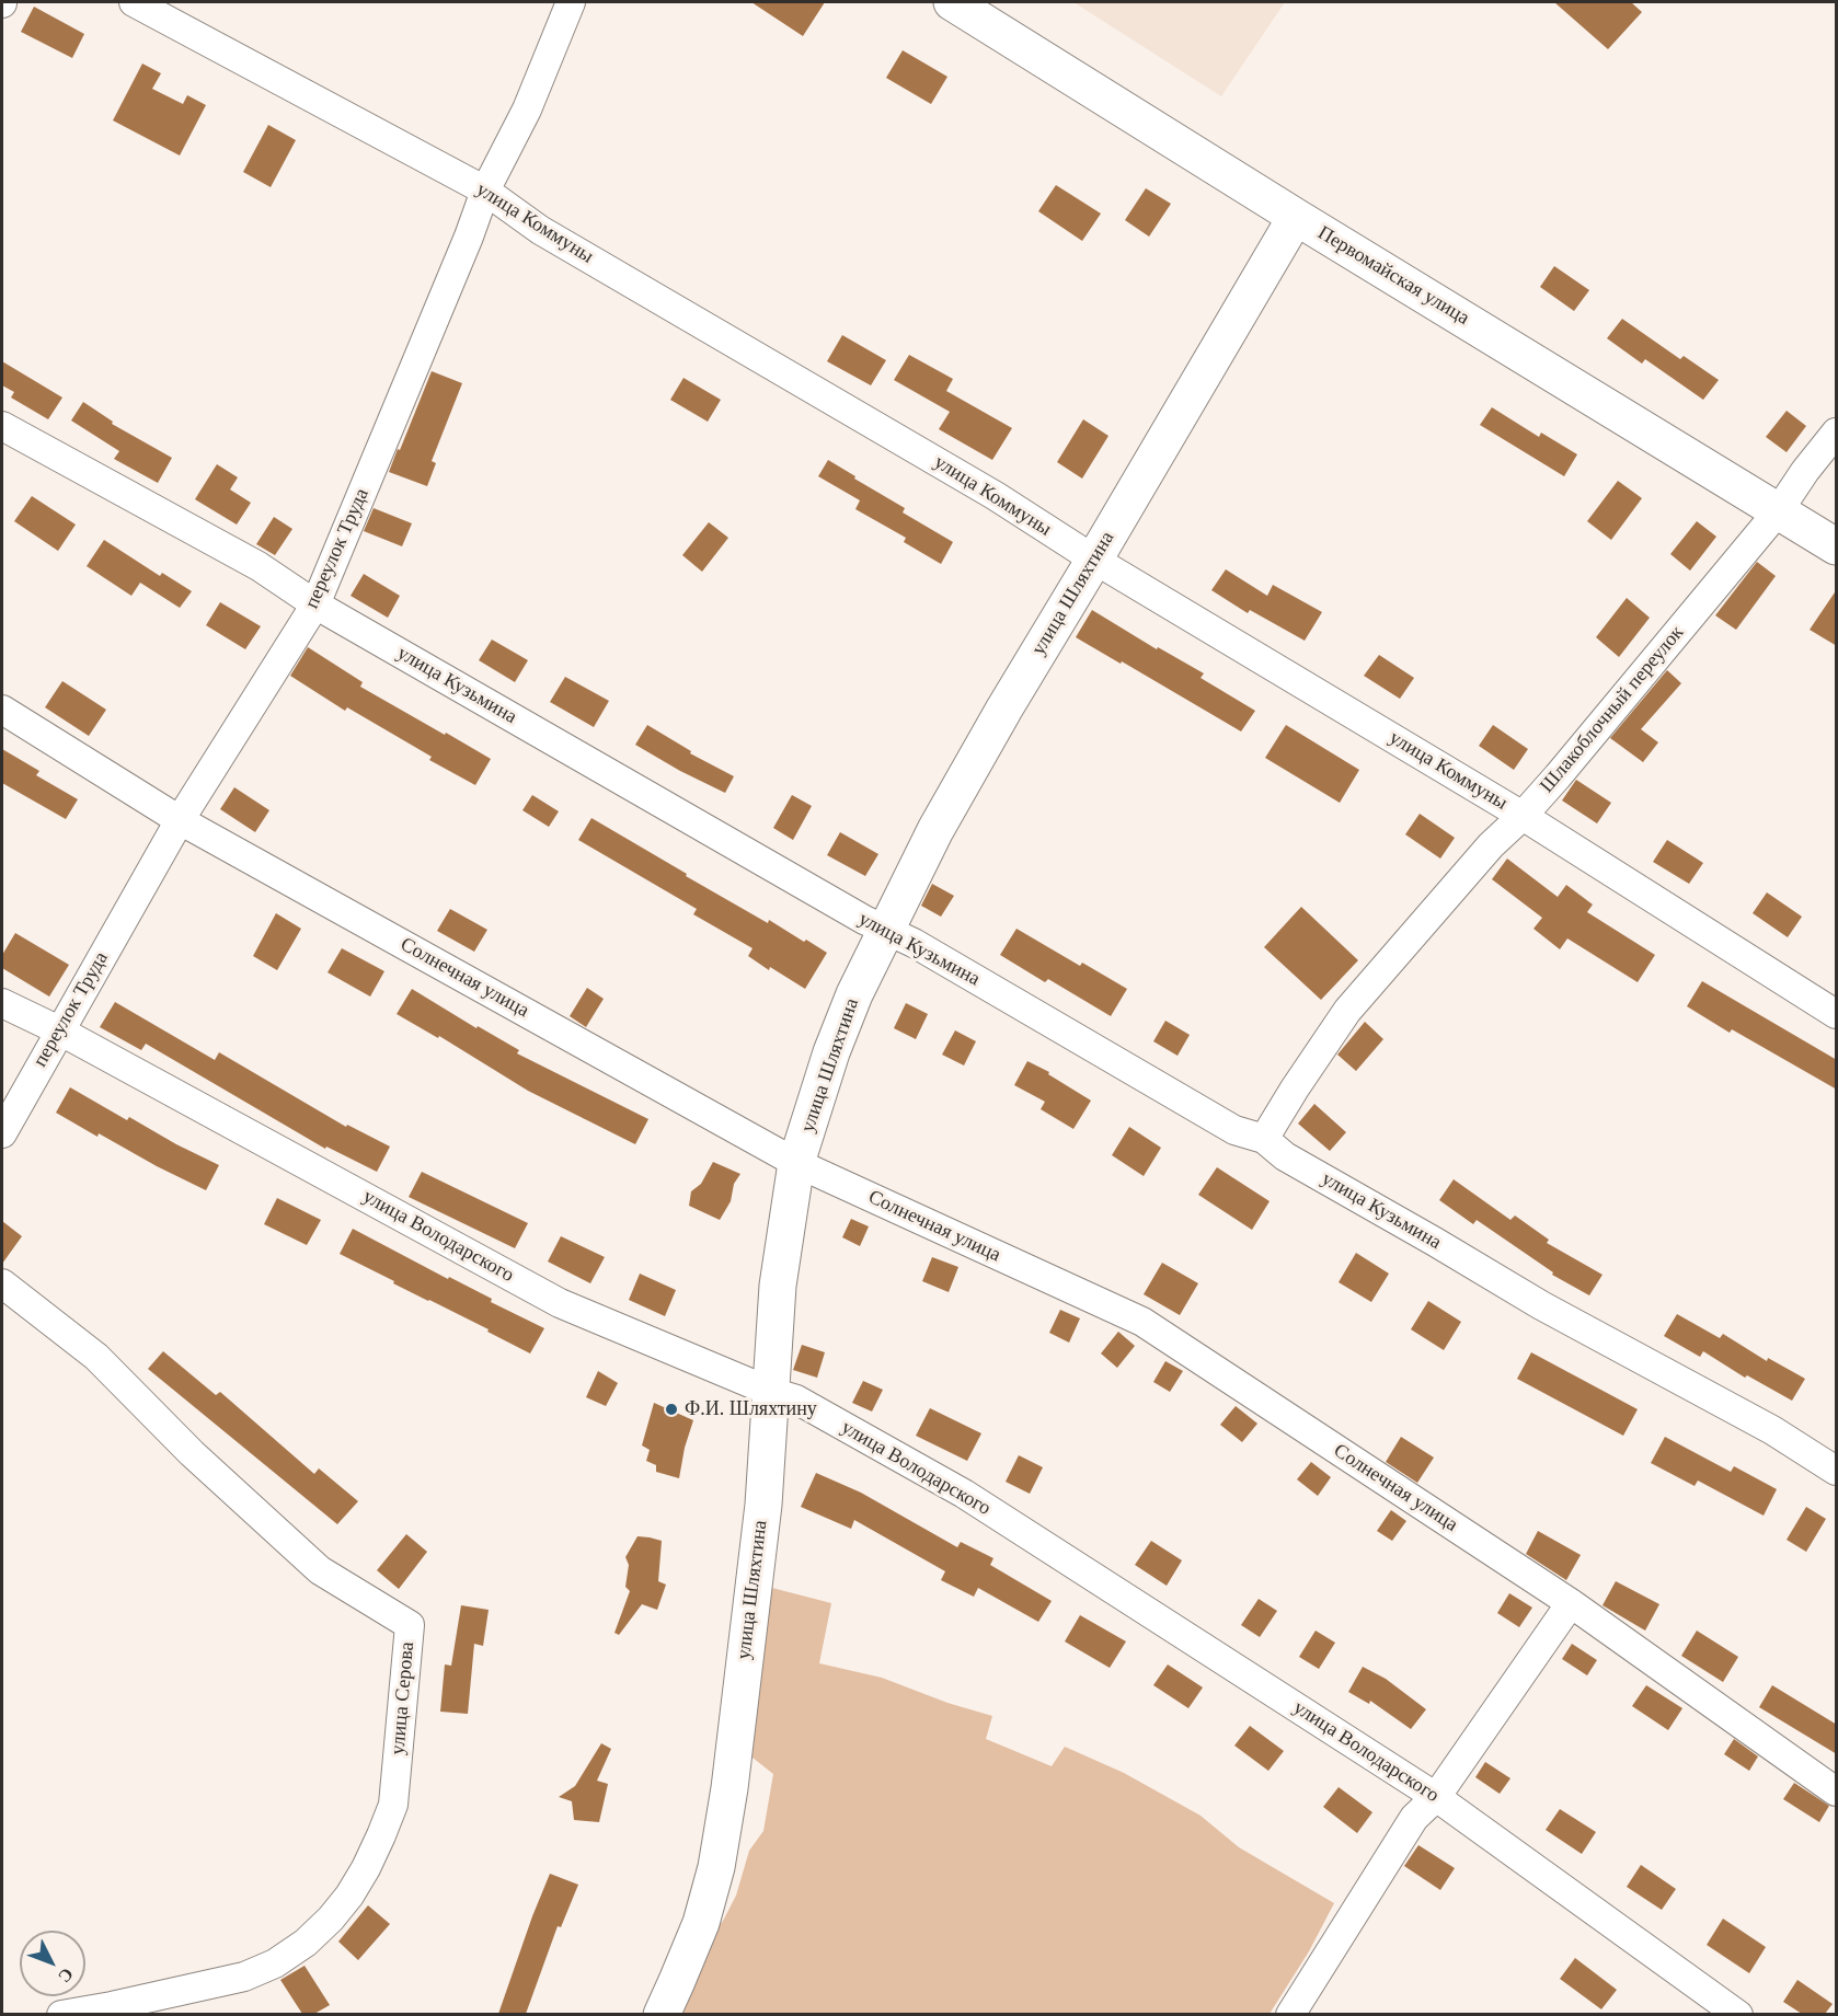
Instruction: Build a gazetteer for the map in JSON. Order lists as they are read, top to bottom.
{
  "streets": {
    "main road": ["Первомайская улица", "улица Шляхтина"],
    "street": [
      "улица Коммуны",
      "переулок Труда",
      "улица Кузьмина",
      "Шлакоблочный переулок",
      "Солнечная улица",
      "улица Володарского",
      "улица Серова"
    ]
  },
  "crossings": [
    ["улица Коммуны", "переулок Труда"],
    ["улица Коммуны", "улица Шляхтина"],
    ["улица Коммуны", "Шлакоблочный переулок"],
    ["Первомайская улица", "улица Шляхтина"],
    ["Первомайская улица", "Шлакоблочный переулок"],
    ["переулок Труда", "улица Кузьмина"],
    ["переулок Труда", "Солнечная улица"],
    ["переулок Труда", "улица Володарского"],
    ["улица Шляхтина", "улица Кузьмина"],
    ["улица Шляхтина", "Солнечная улица"],
    ["улица Шляхтина", "улица Володарского"],
    ["улица Кузьмина", "Шлакоблочный переулок"]
  ],
  "places": ["Ф.И. Шляхтину"],
  "north": "bottom right"
}
